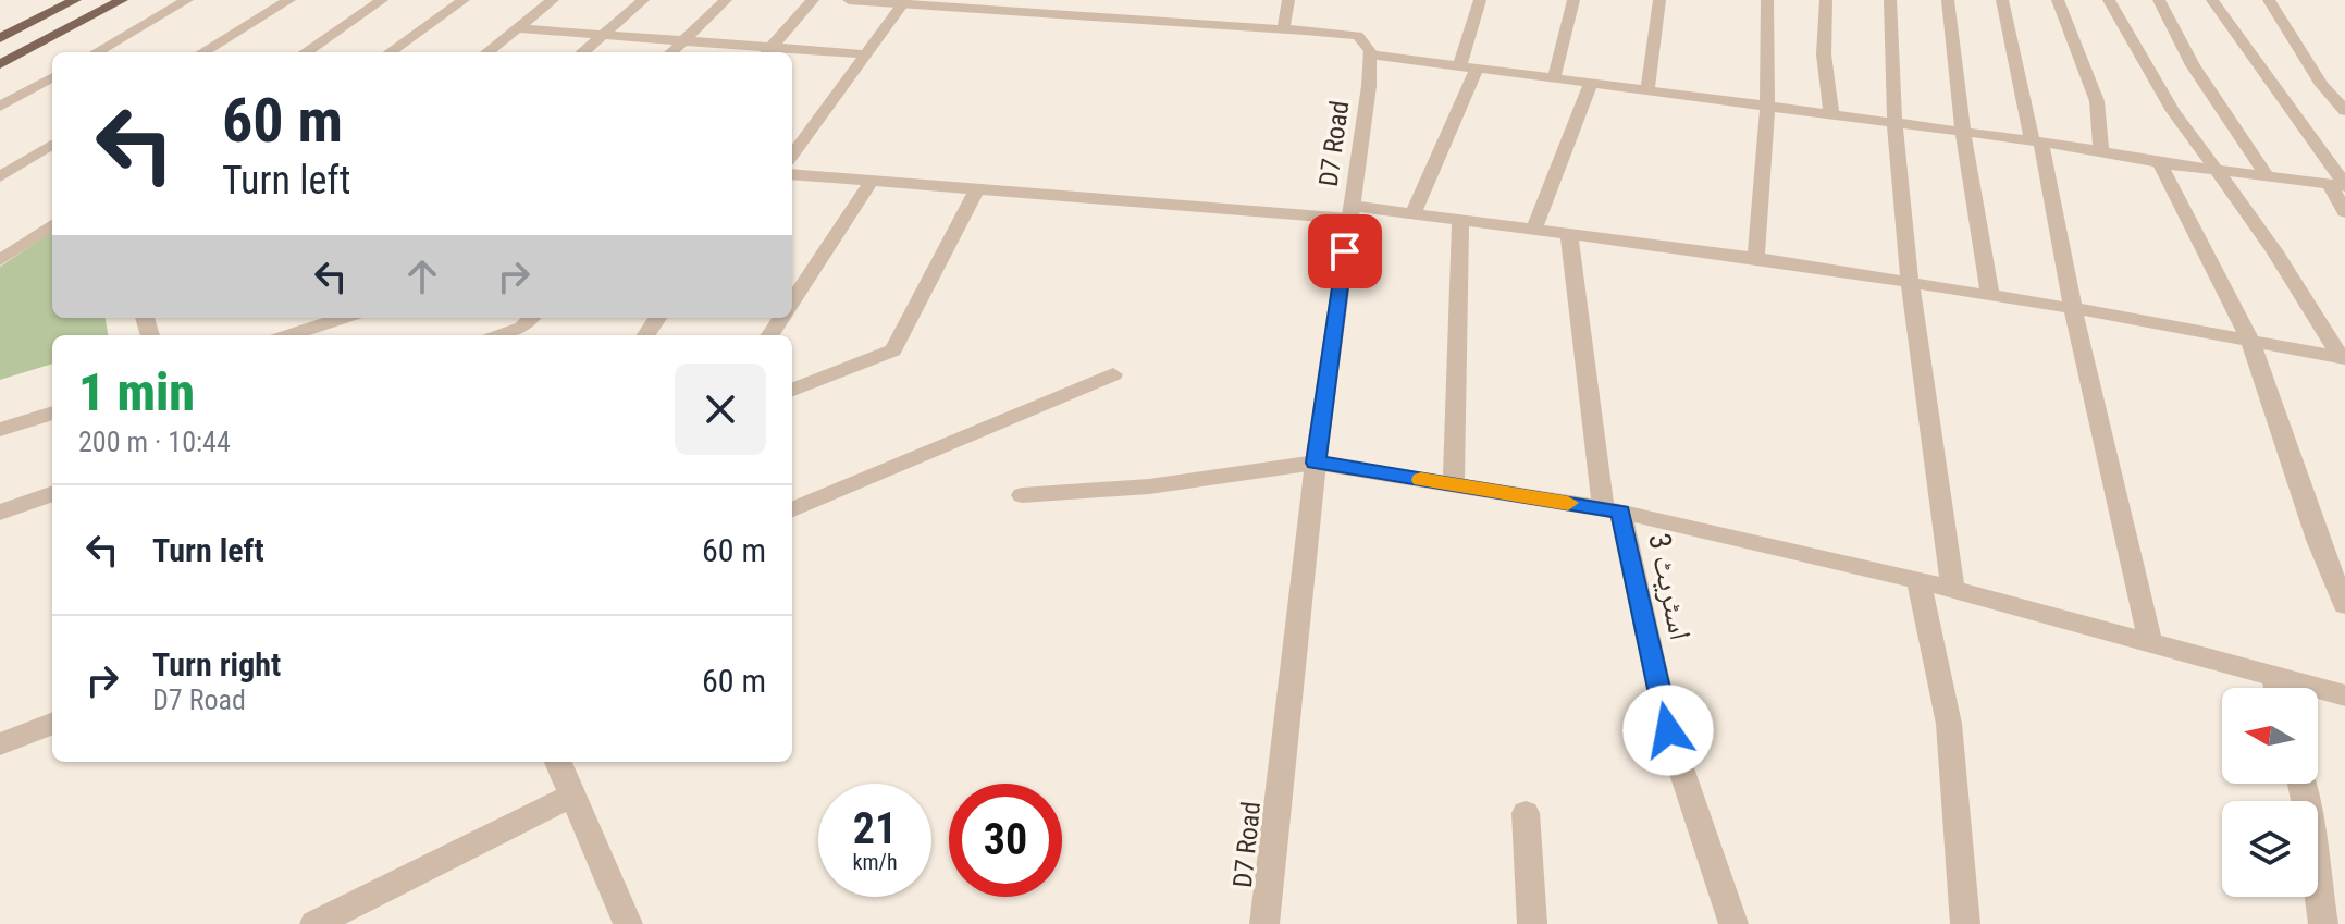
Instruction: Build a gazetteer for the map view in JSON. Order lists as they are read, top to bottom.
{
  "streets": {
    "street": ["D7 Road", "اسٹریٹ 3"]
  },
  "north": "left",
  "page": {
    "turn": ["60 m", "Turn left"],
    "heading": ["1 min", "200 m · 10:44"],
    "list": [
      {
        "name": "Turn left",
        "value": "60 m"
      },
      {
        "name": "Turn right",
        "note": "D7 Road",
        "value": "60 m"
      }
    ],
    "speed": "21 km/h",
    "limit": "30"
  }
}
